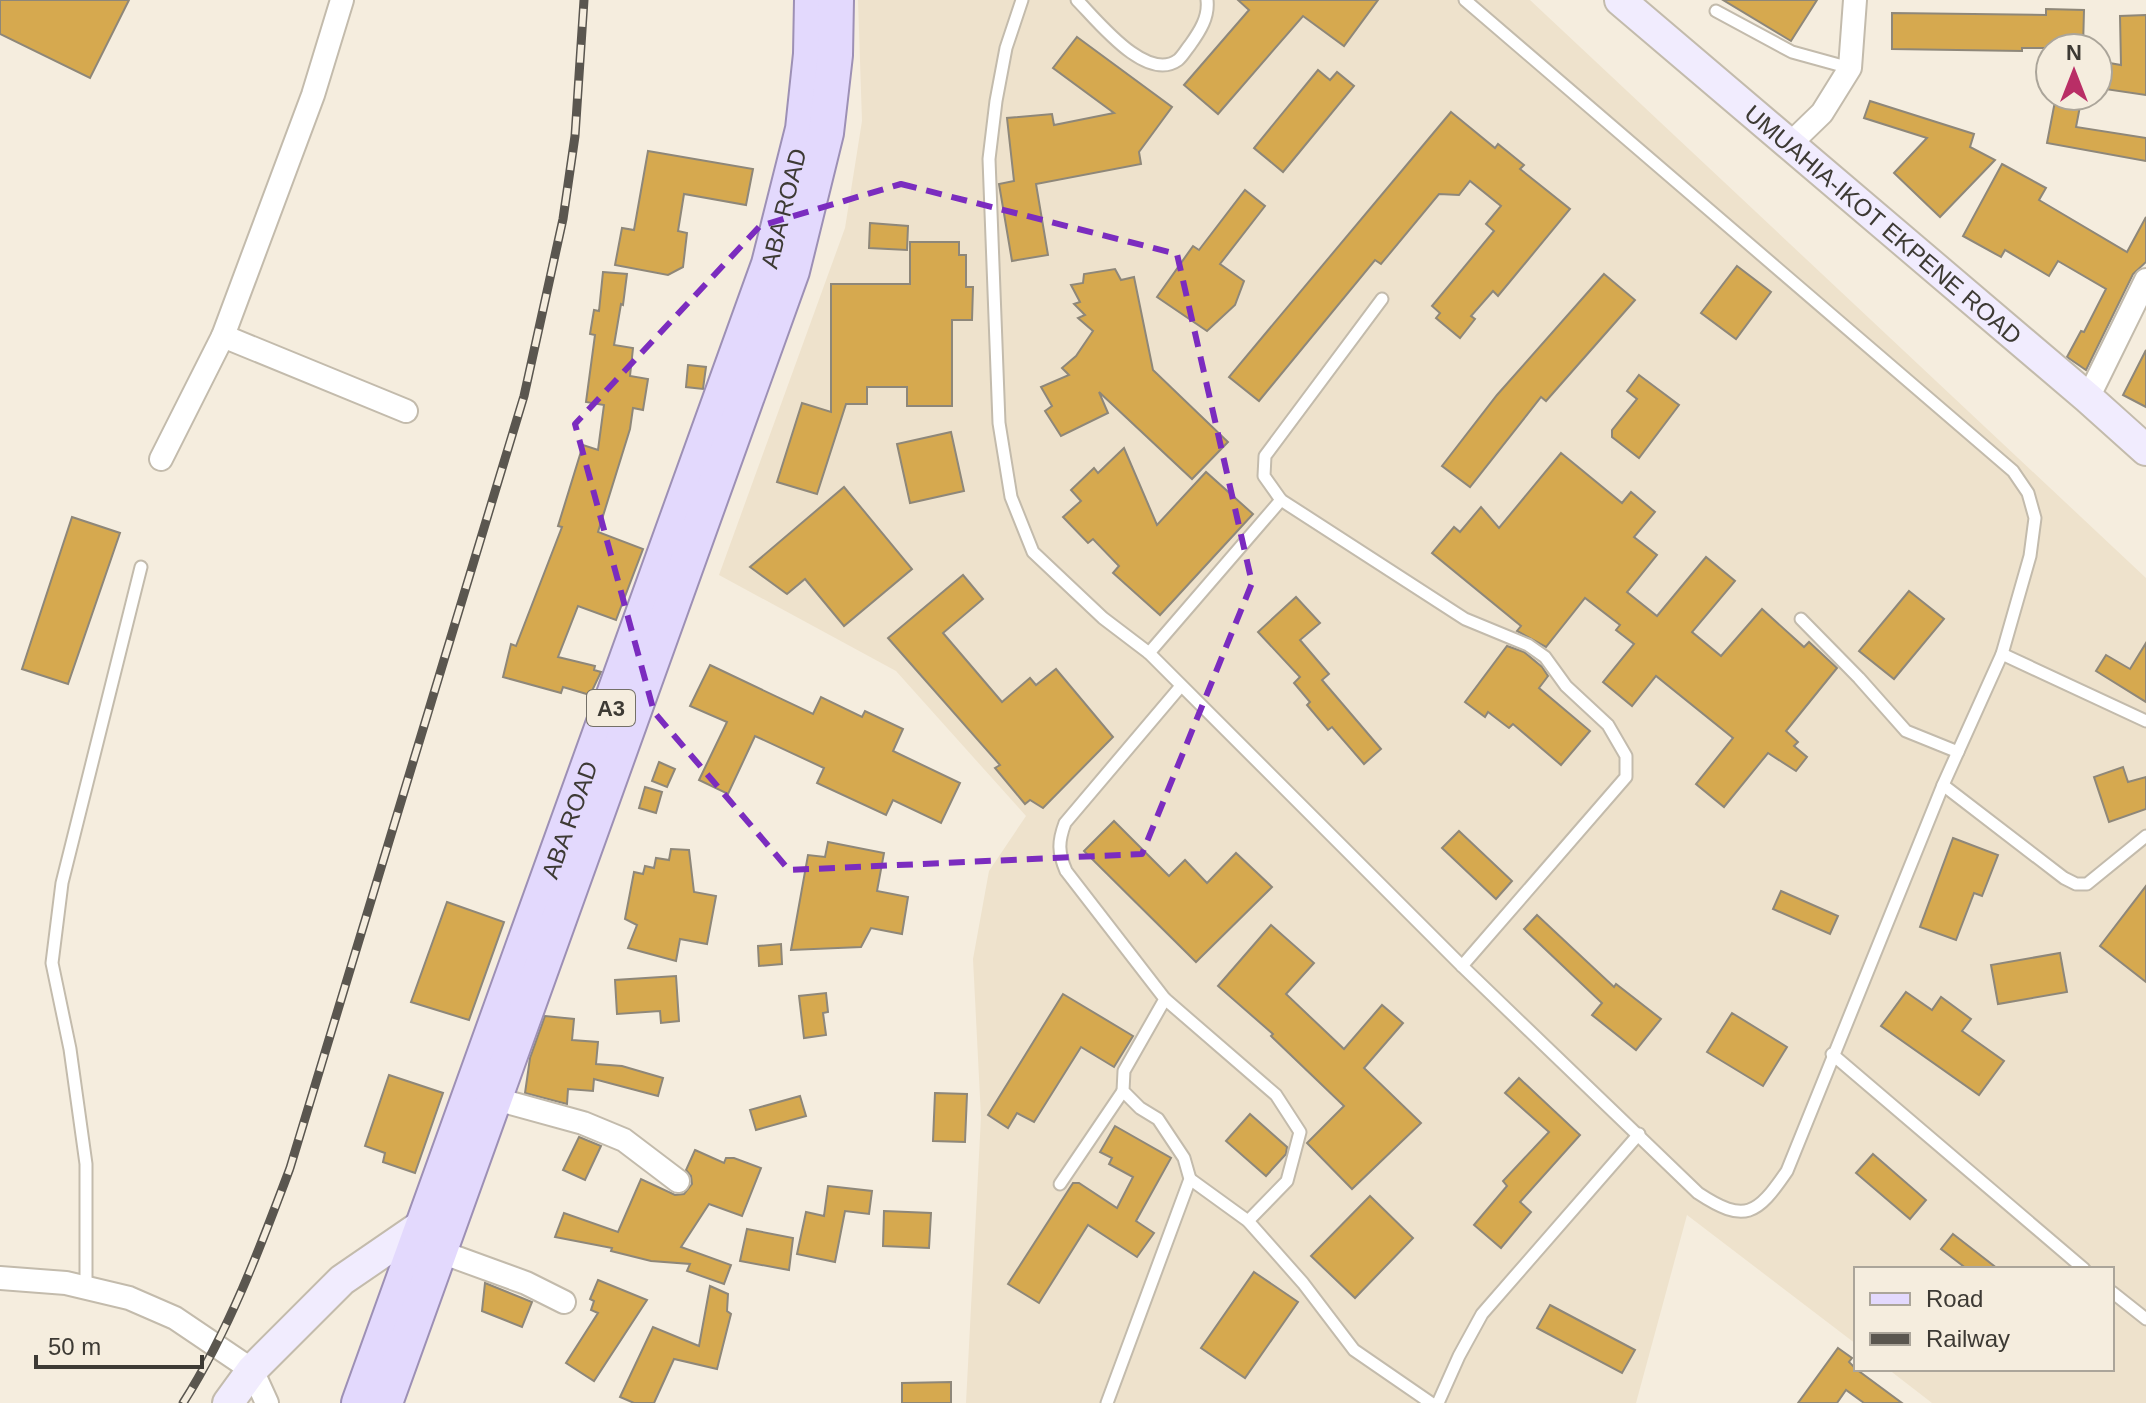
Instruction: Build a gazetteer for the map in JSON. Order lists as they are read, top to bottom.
{
  "streets": {
    "main road": ["ABA ROAD", "UMUAHIA-IKOT EKPENE ROAD", "A3"]
  },
  "legend": ["Road", "Railway"],
  "scale_bar": "50 m",
  "north": "top"
}
